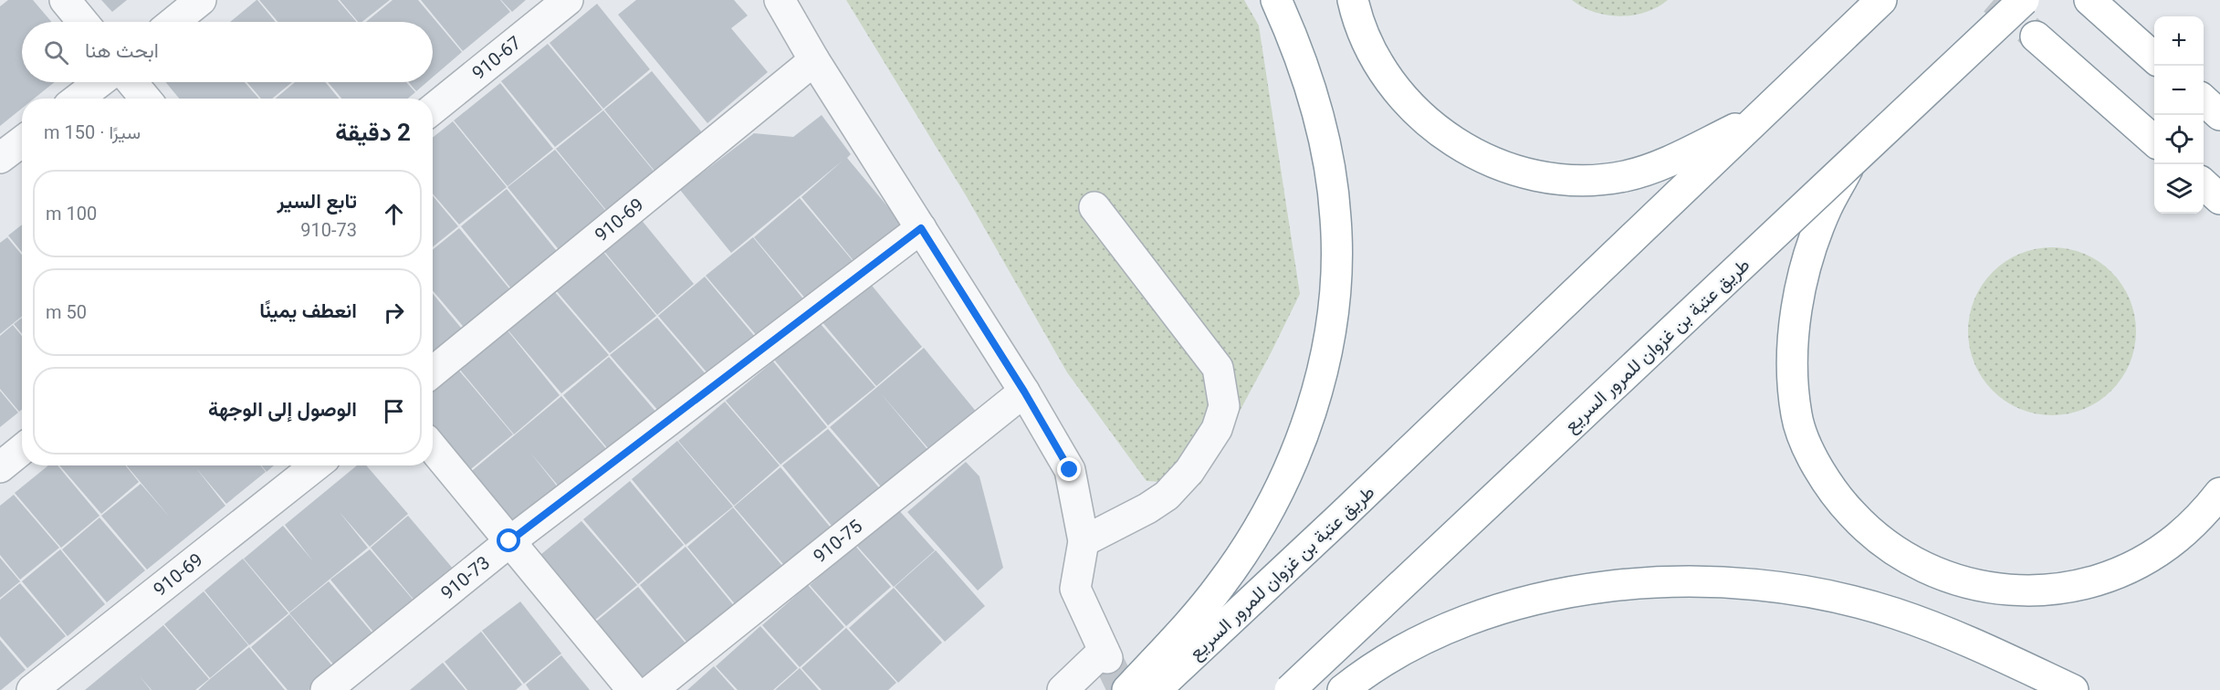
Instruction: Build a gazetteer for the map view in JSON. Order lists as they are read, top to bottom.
{
  "streets": {
    "highway": ["طريق عتبة بن غزوان للمرور السريع"],
    "street": [
      "910-67",
      "910-69",
      "910-75",
      "910-73"
    ]
  },
  "page": {
    "map_buttons": ["+", "−"],
    "search": "ابحث هنا",
    "heading": ["2 دقيقة", "سيرًا · 150 m"],
    "list": [
      ["تابع السير", "910-73", "100 m"],
      ["انعطف يمينًا", "50 m"],
      "الوصول إلى الوجهة"
    ]
  }
}
